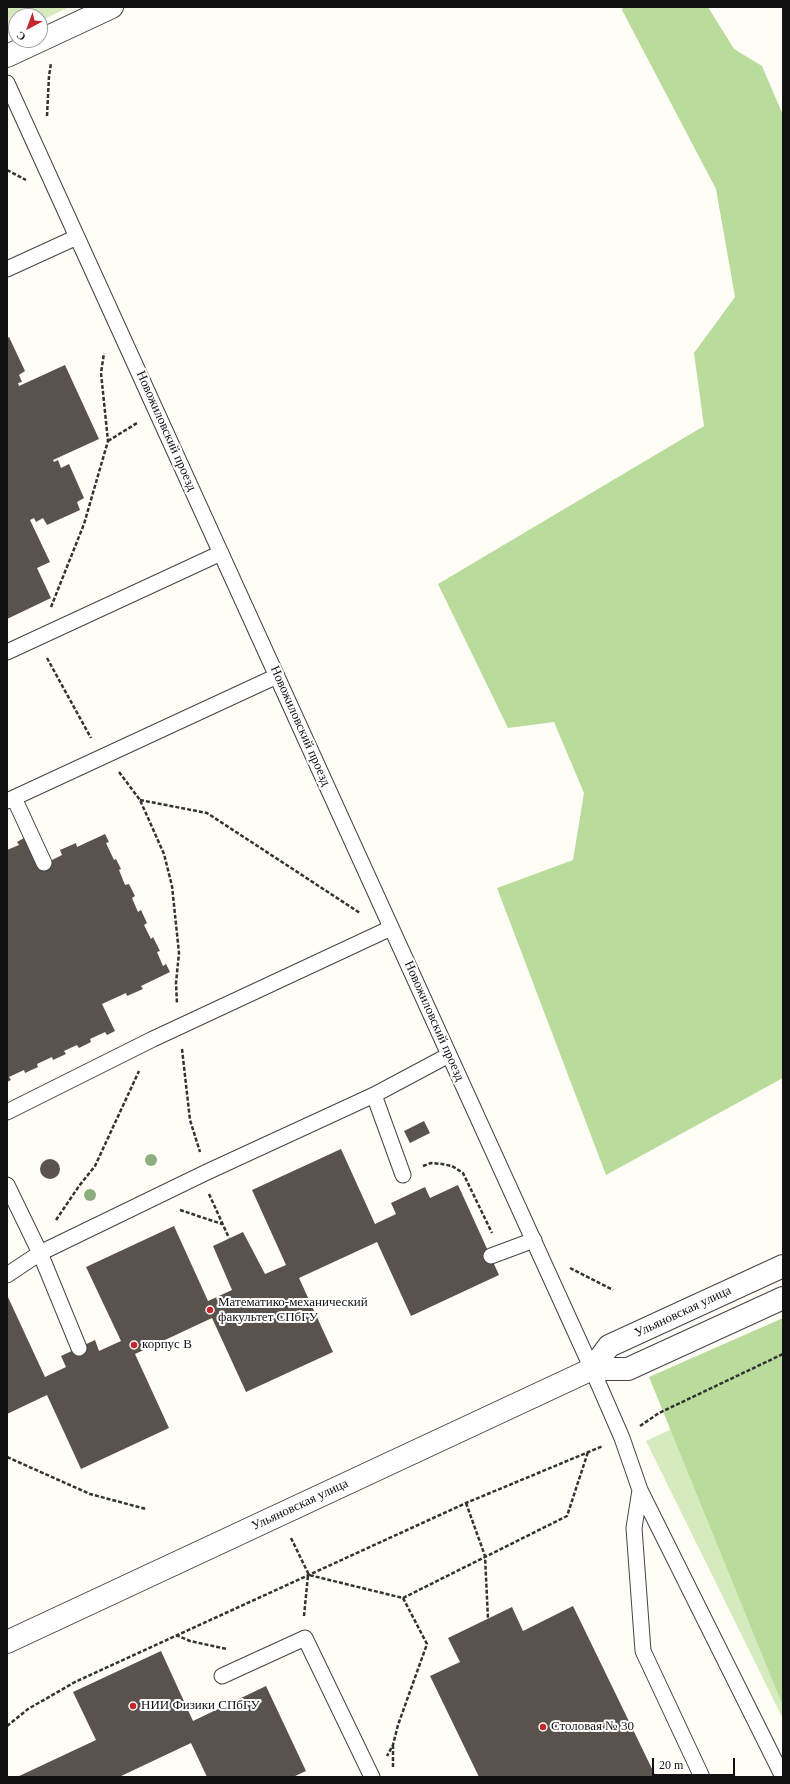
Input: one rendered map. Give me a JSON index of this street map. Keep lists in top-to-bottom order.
{
  "streets": {
    "street": ["Ульяновская улица"],
    "lane": ["Новожиловский проезд"]
  },
  "crossings": [
    ["Новожиловский проезд", "Ульяновская улица"]
  ],
  "places": [
    "Математико-механический факультет СПбГУ",
    "корпус В",
    "НИИ Физики СПбГУ",
    "Столовая № 30"
  ],
  "scale_bar": "20 m",
  "north": "bottom left"
}
